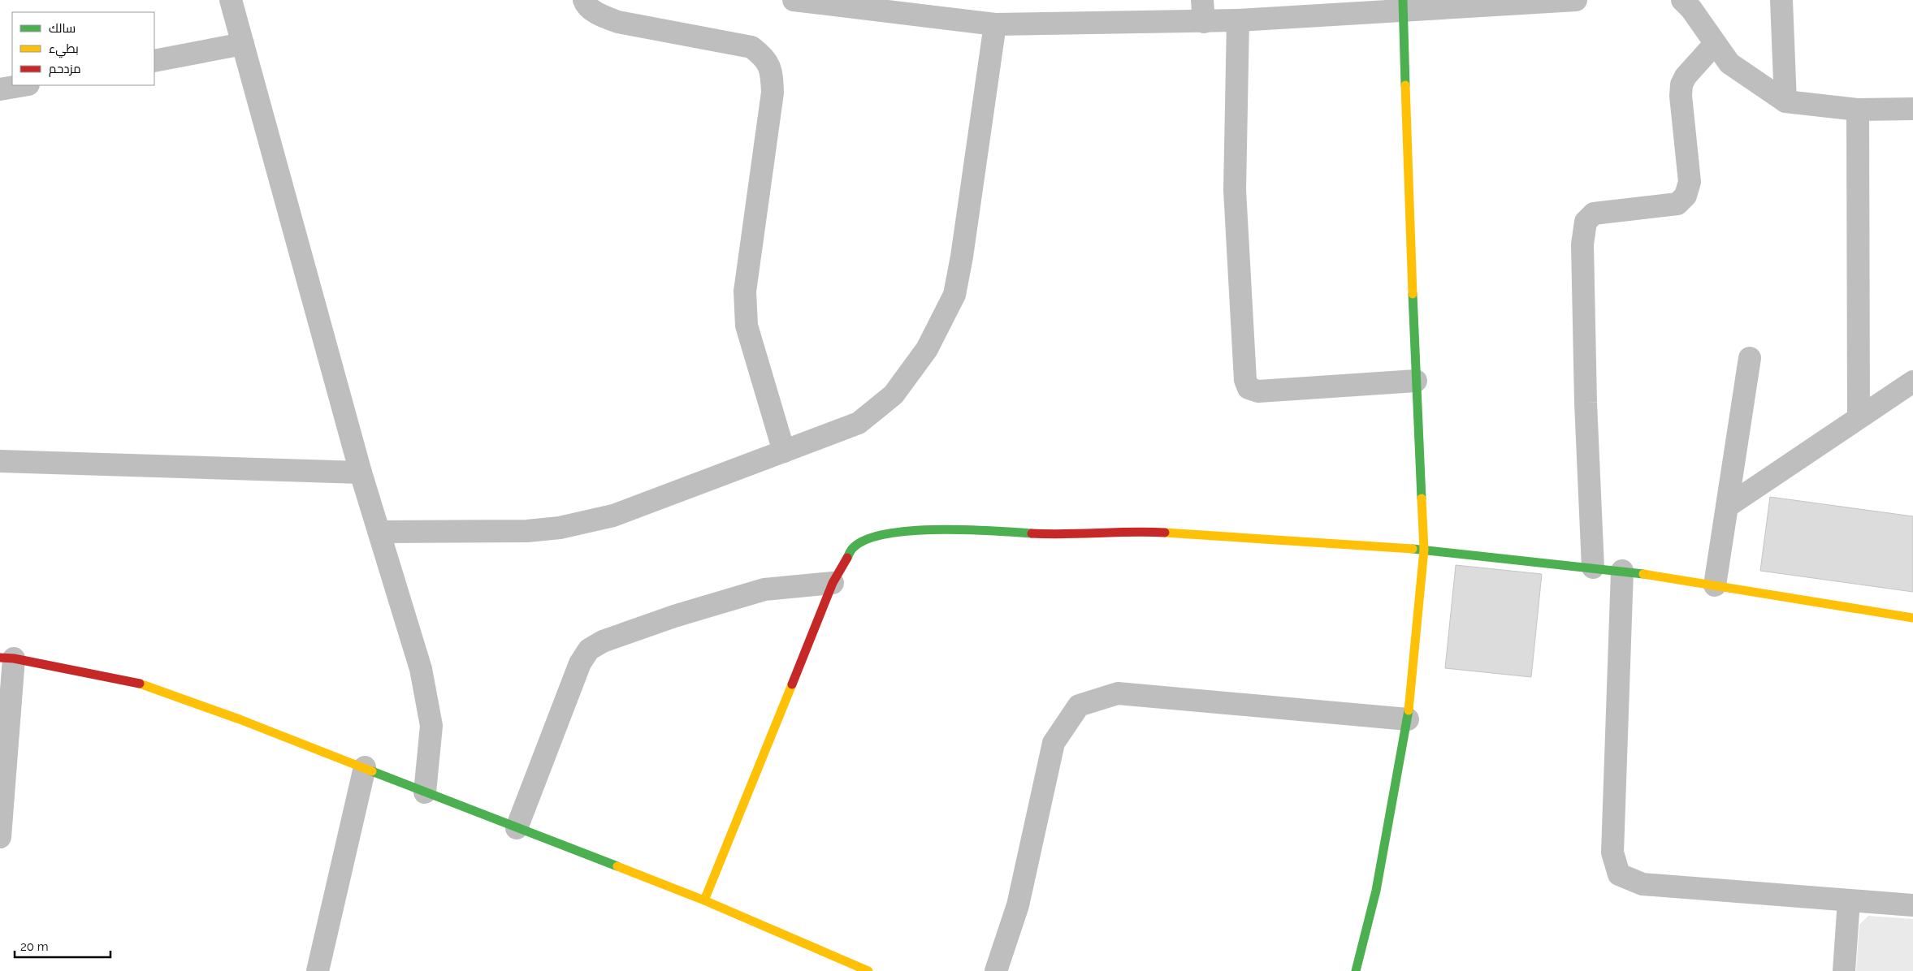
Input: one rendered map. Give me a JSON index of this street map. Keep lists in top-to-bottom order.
{
  "legend": ["سالك", "بطيء", "مزدحم"],
  "scale_bar": "20 m"
}
